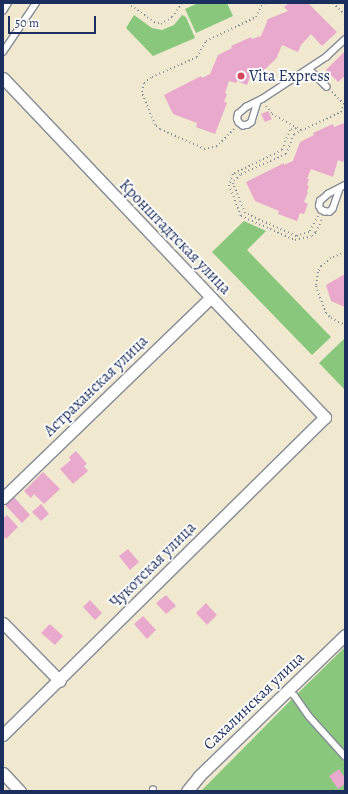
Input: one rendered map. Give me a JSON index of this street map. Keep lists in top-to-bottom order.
{
  "streets": {
    "street": [
      "Кронштадтская улица",
      "Астраханская улица",
      "Чукотская улица",
      "Сахалинская улица"
    ]
  },
  "crossings": [
    ["Кронштадтская улица", "Астраханская улица"],
    ["Кронштадтская улица", "Чукотская улица"]
  ],
  "places": ["Vita Express"],
  "scale_bar": "50 m"
}
